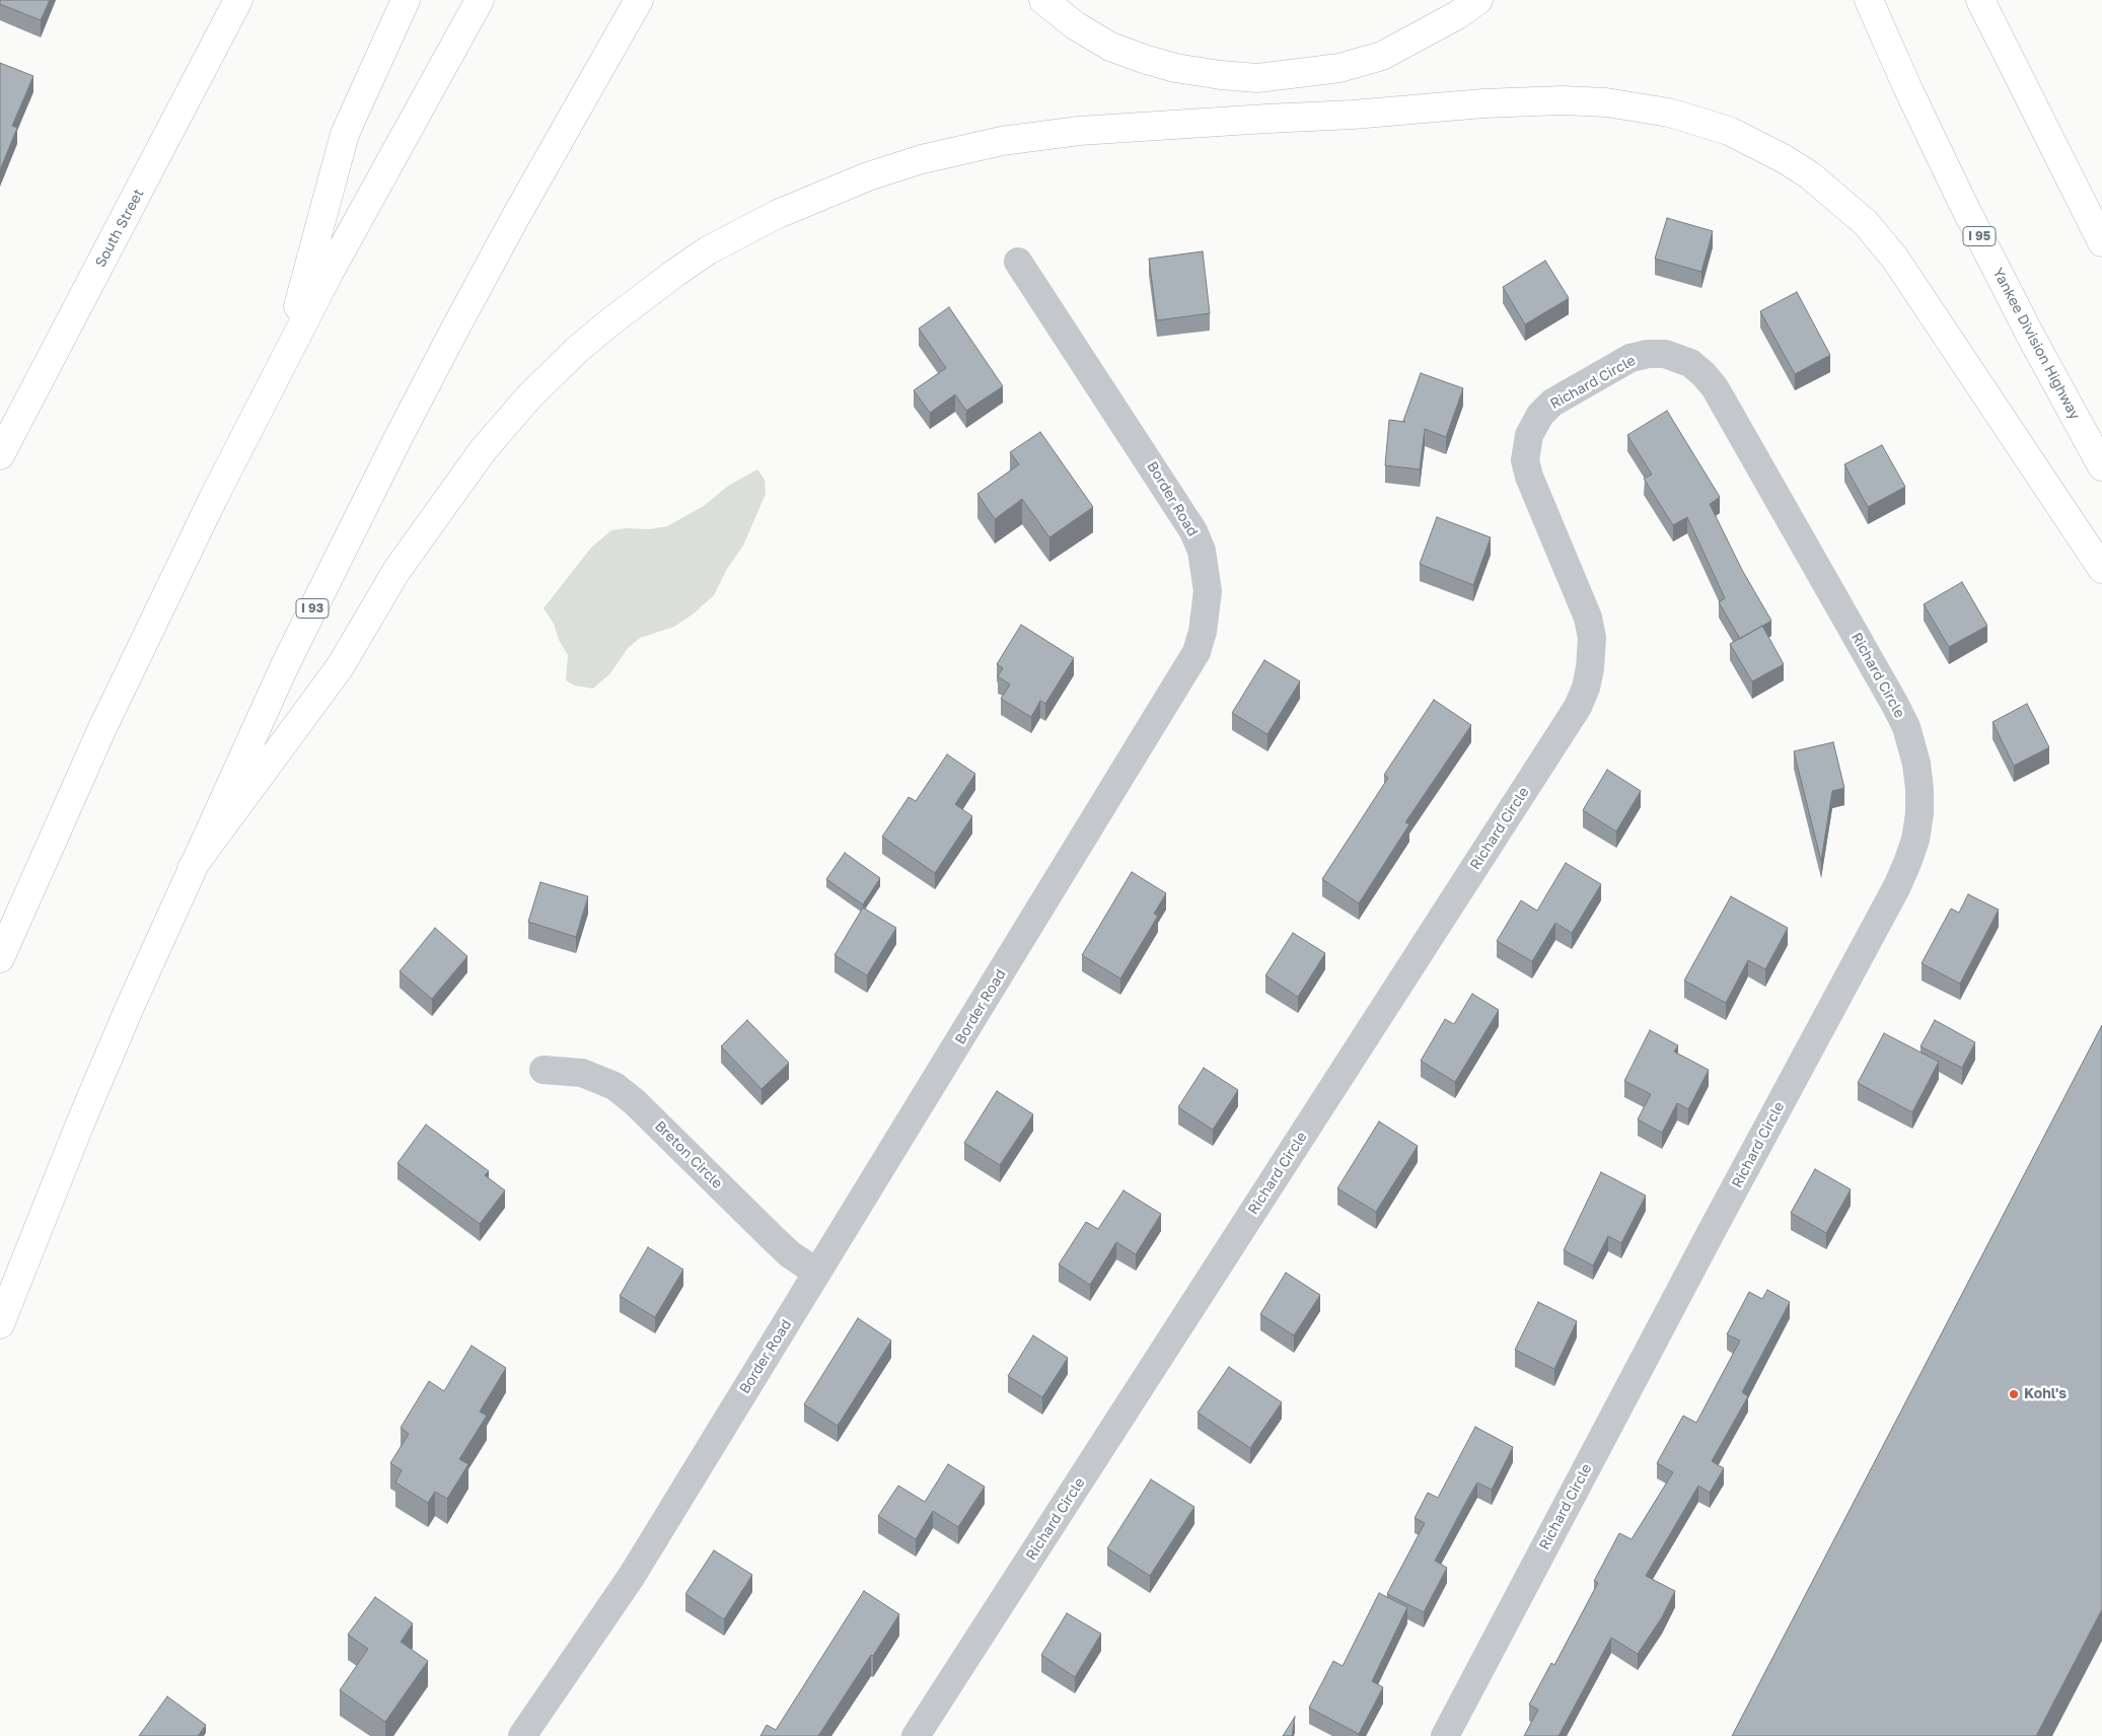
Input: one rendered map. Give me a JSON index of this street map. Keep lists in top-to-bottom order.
{
  "streets": {
    "main road": [
      "South Street",
      "I 95",
      "Yankee Division Highway",
      "I 93"
    ],
    "street": ["Richard Circle", "Border Road", "Breton Circle"]
  },
  "crossings": [
    ["Border Road", "Breton Circle"]
  ],
  "places": ["Kohl's"]
}
